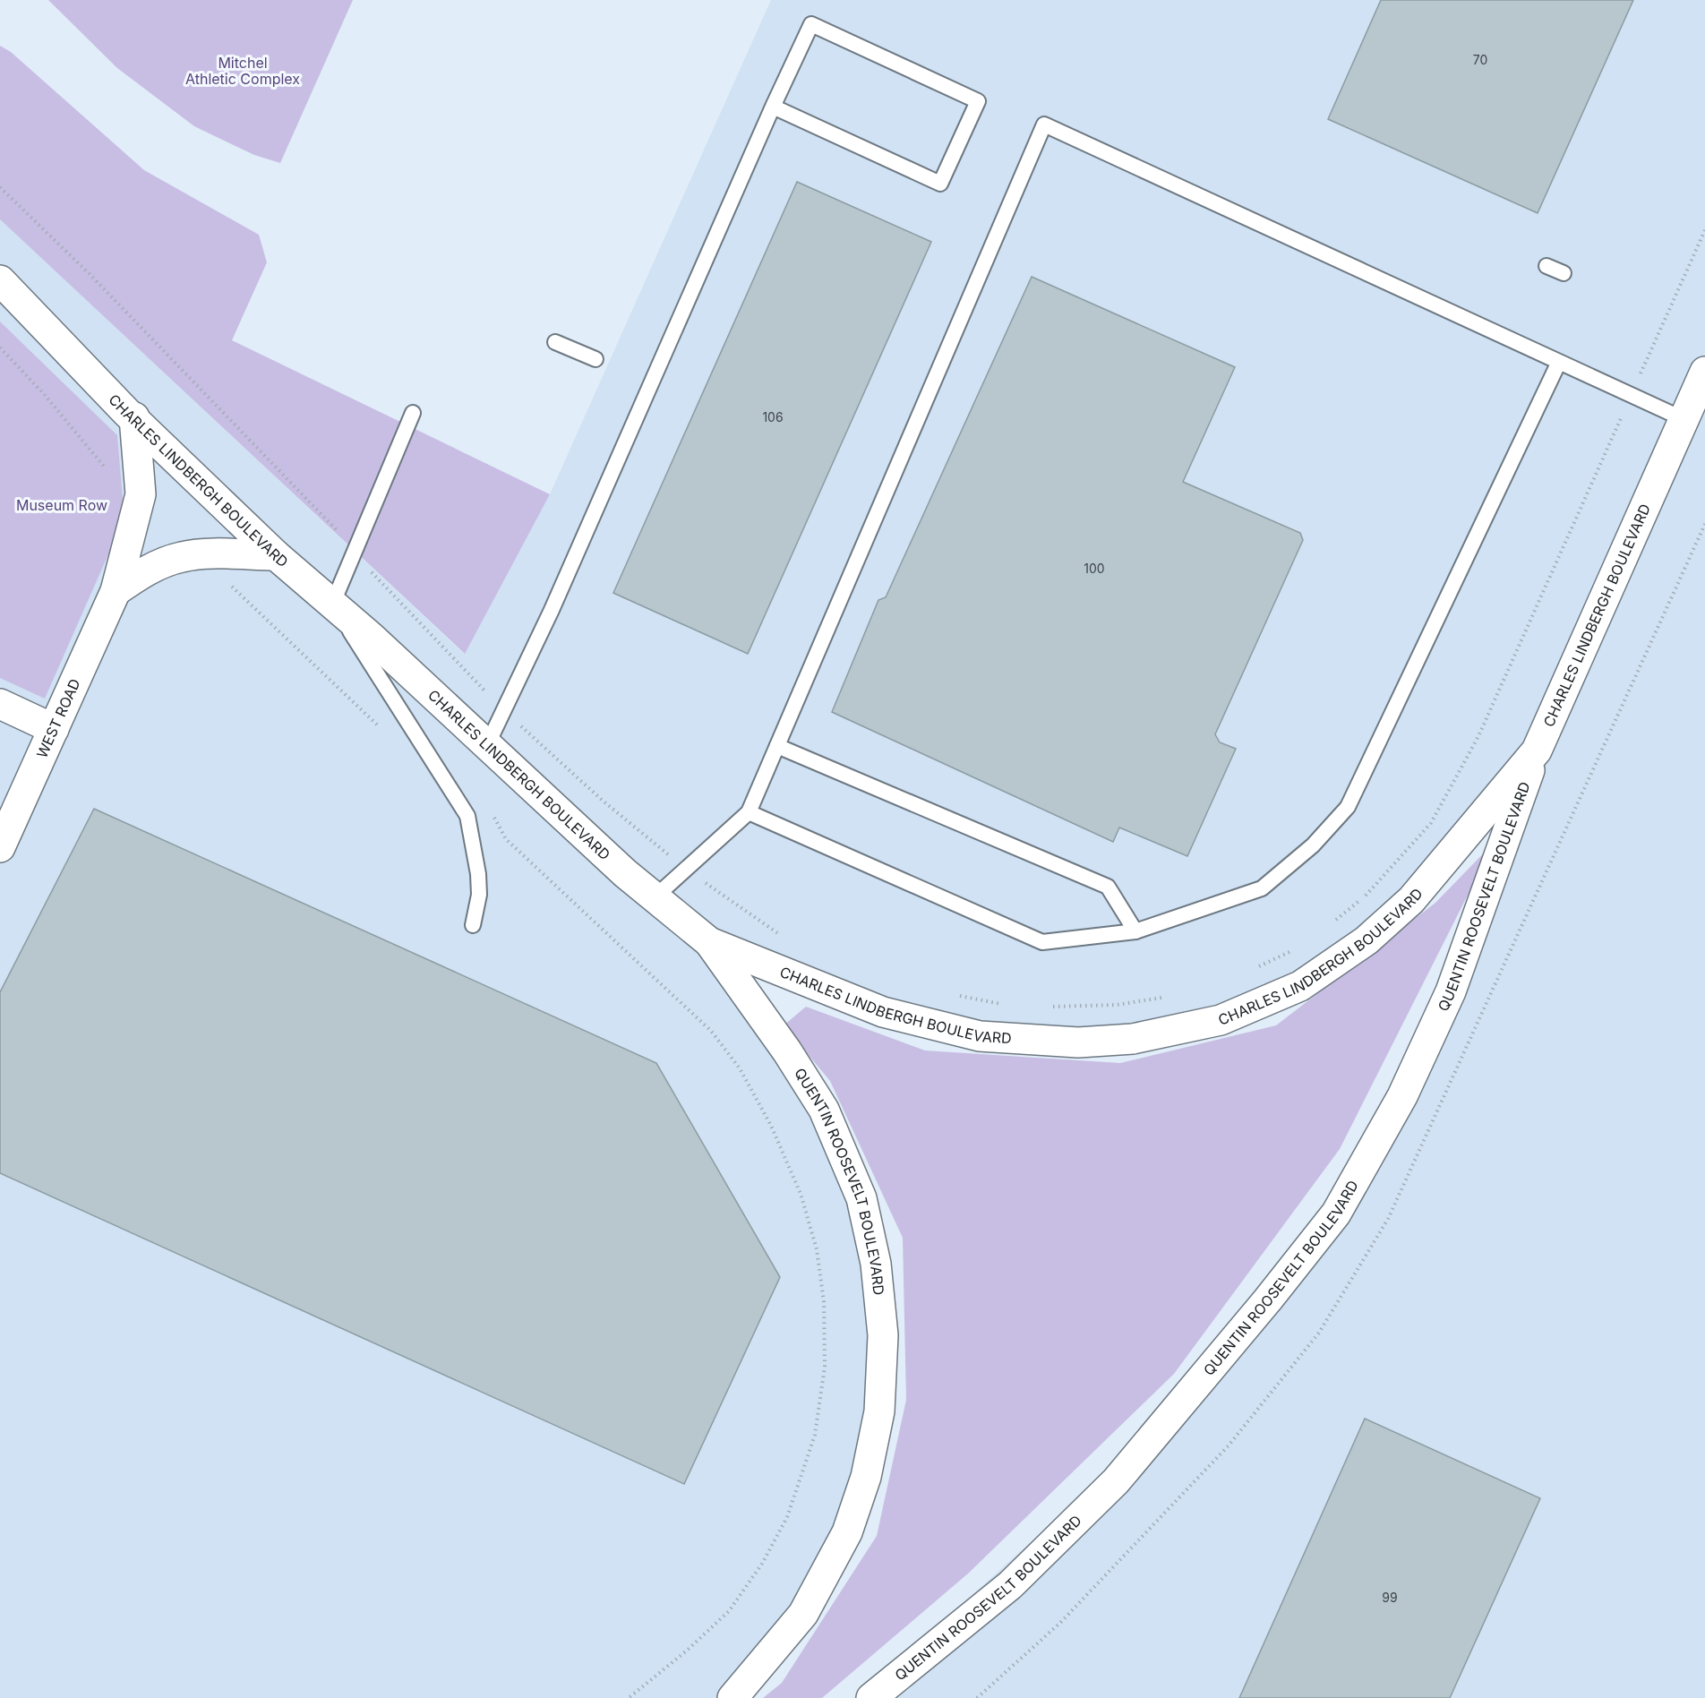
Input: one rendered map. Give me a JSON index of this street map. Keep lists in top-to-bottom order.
{
  "streets": {
    "street": ["CHARLES LINDBERGH BOULEVARD", "WEST ROAD", "QUENTIN ROOSEVELT BOULEVARD"]
  },
  "crossings": [
    ["CHARLES LINDBERGH BOULEVARD", "WEST ROAD"],
    ["CHARLES LINDBERGH BOULEVARD", "QUENTIN ROOSEVELT BOULEVARD"]
  ],
  "parks": ["Mitchel Athletic Complex", "Museum Row"],
  "house_numbers": [
    "70",
    "106",
    "100",
    "99"
  ]
}
